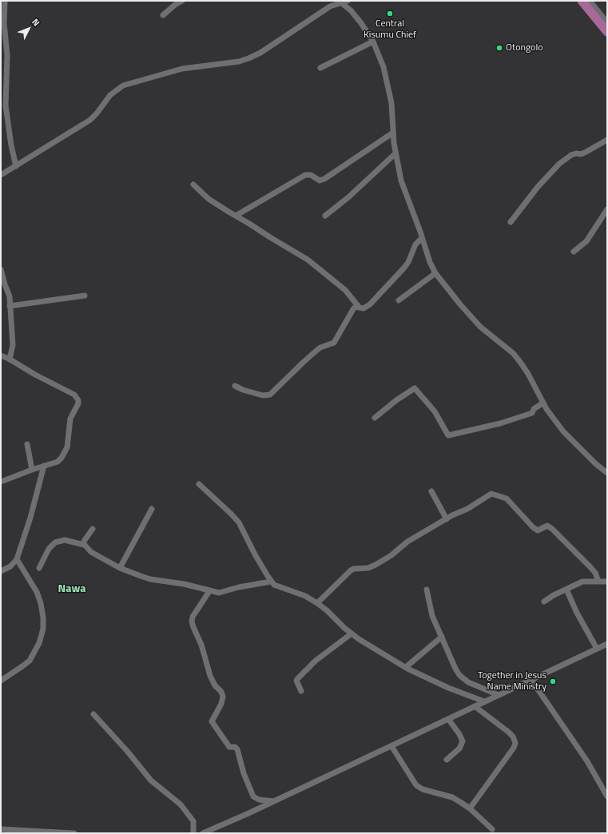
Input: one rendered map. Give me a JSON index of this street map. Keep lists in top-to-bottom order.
{
  "districts": ["Nawa"],
  "places": ["Central Kisumu Chief", "Otongolo", "Together in Jesus Name Ministry"],
  "north": "top right"
}
